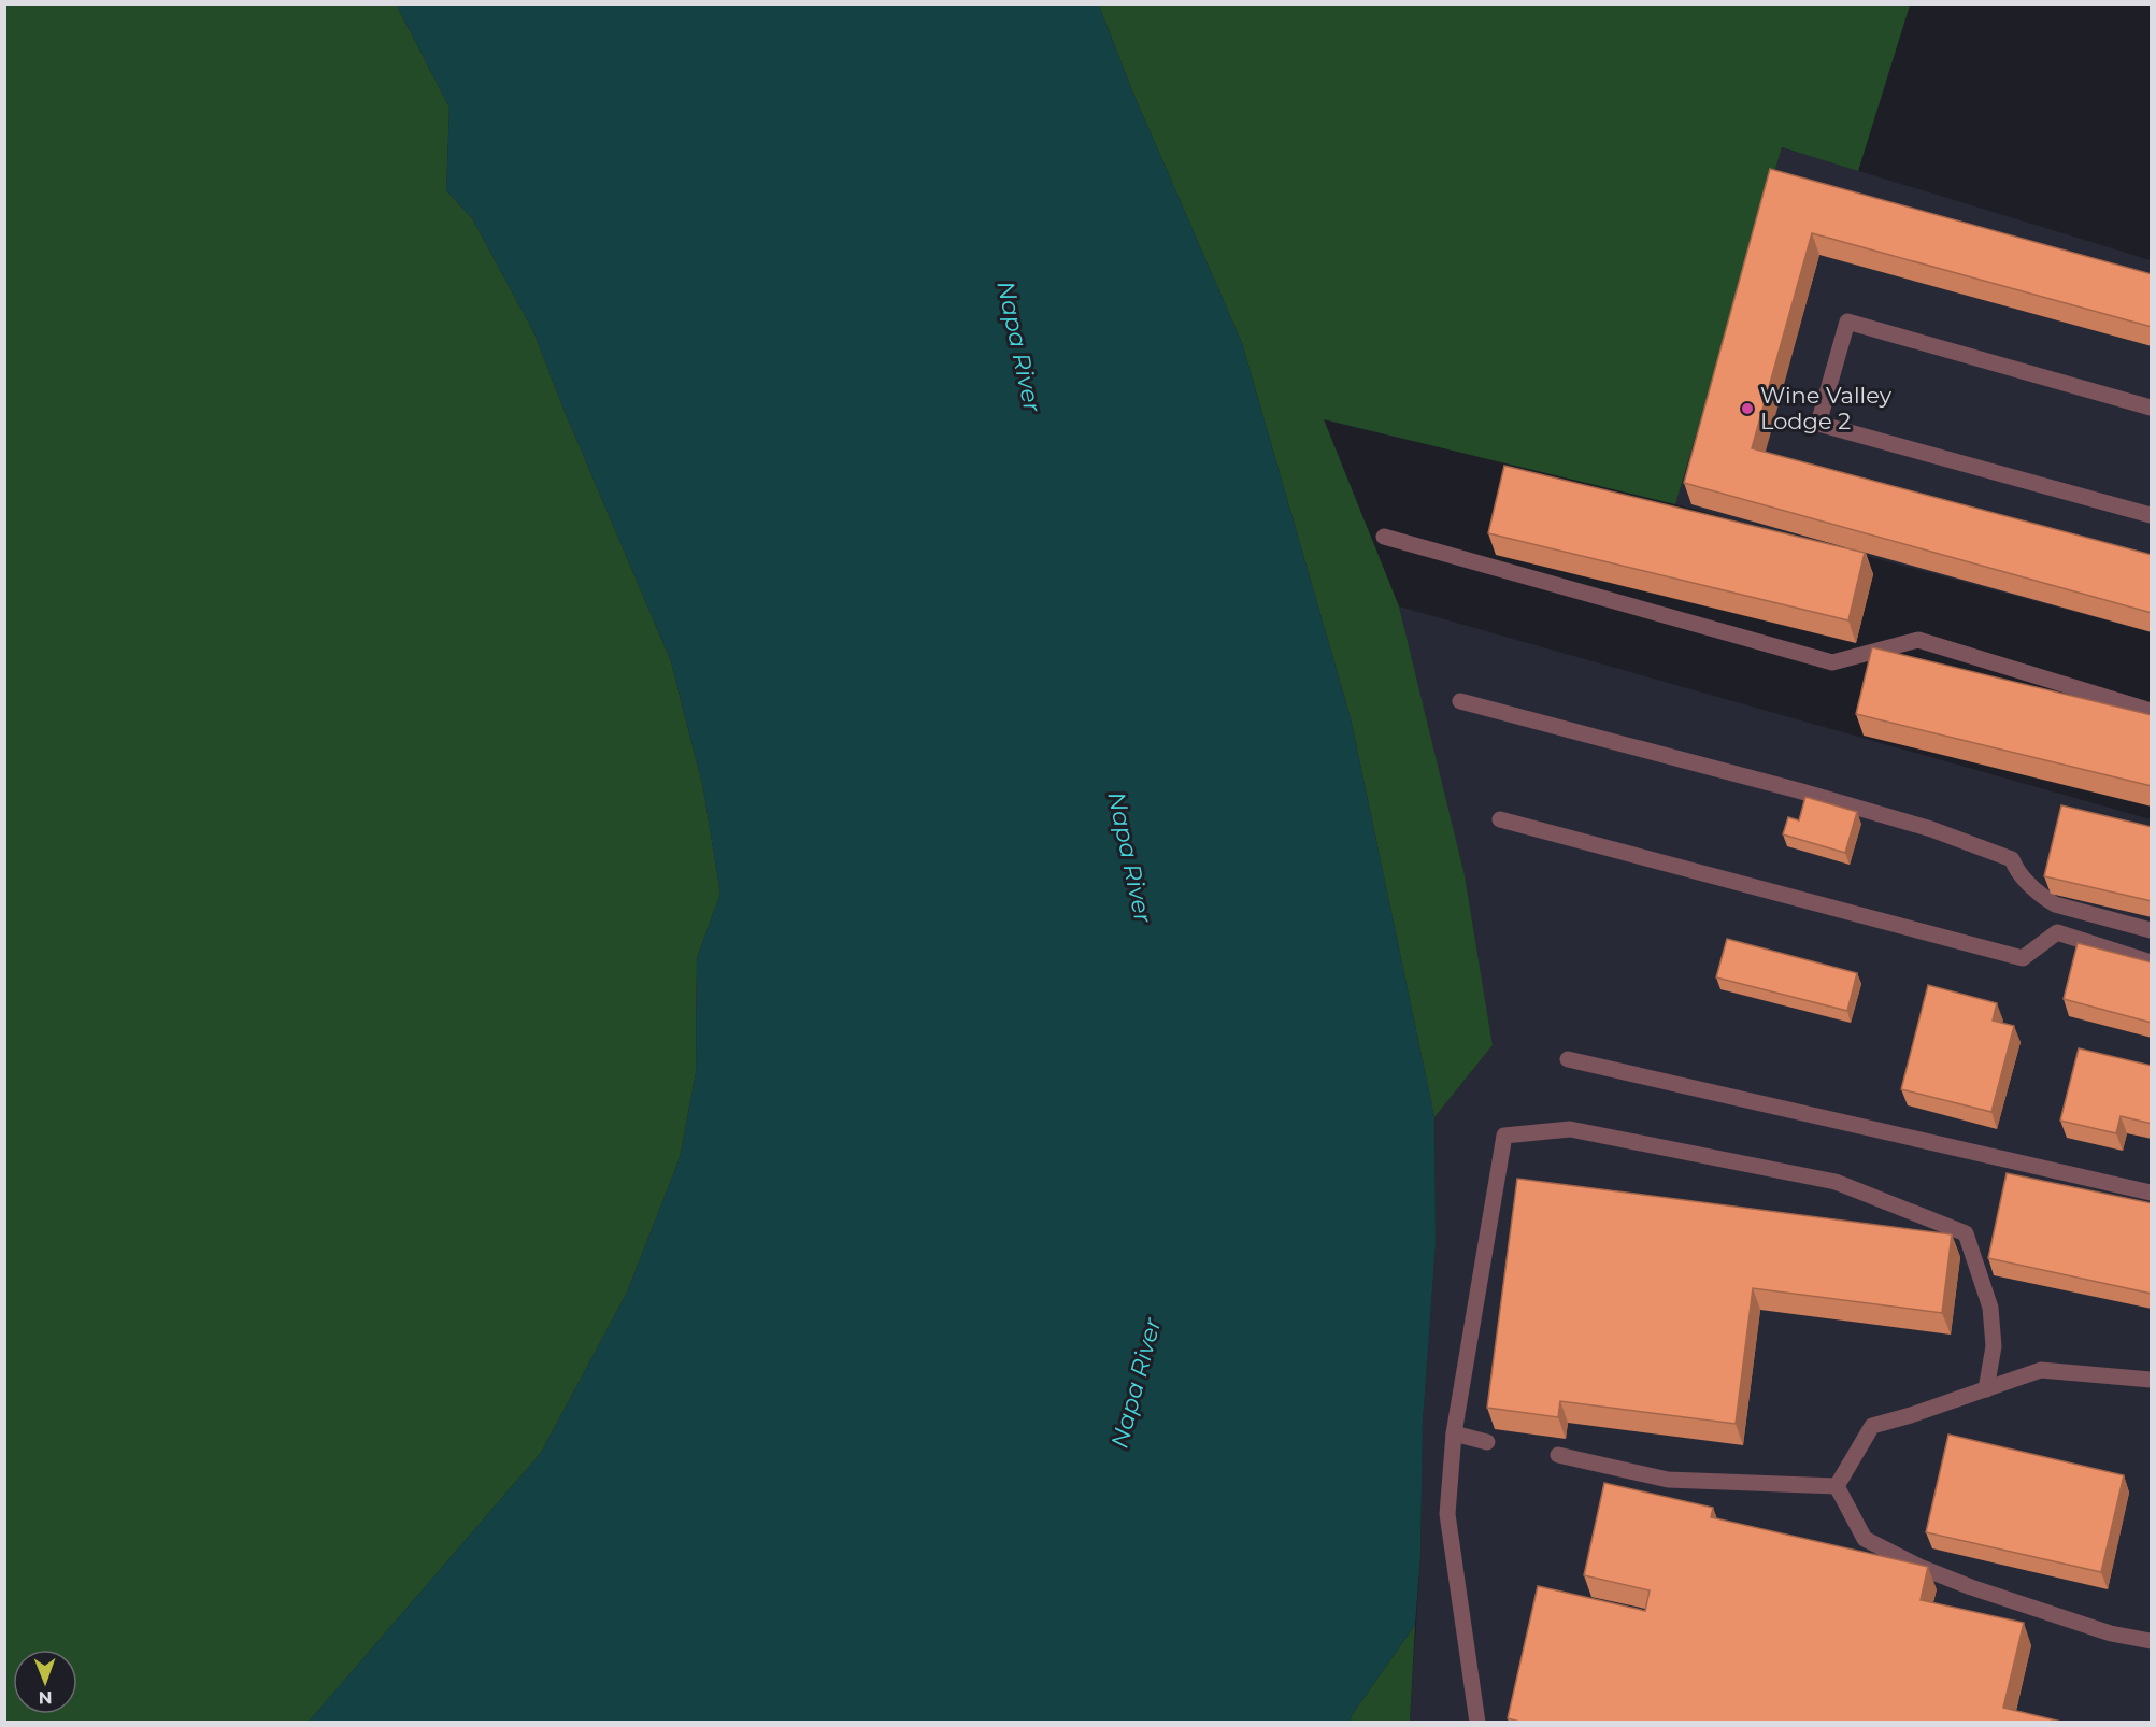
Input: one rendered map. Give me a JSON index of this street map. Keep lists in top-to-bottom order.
{
  "water": ["Napa River"],
  "places": ["Wine Valley Lodge 2"],
  "north": "bottom"
}
